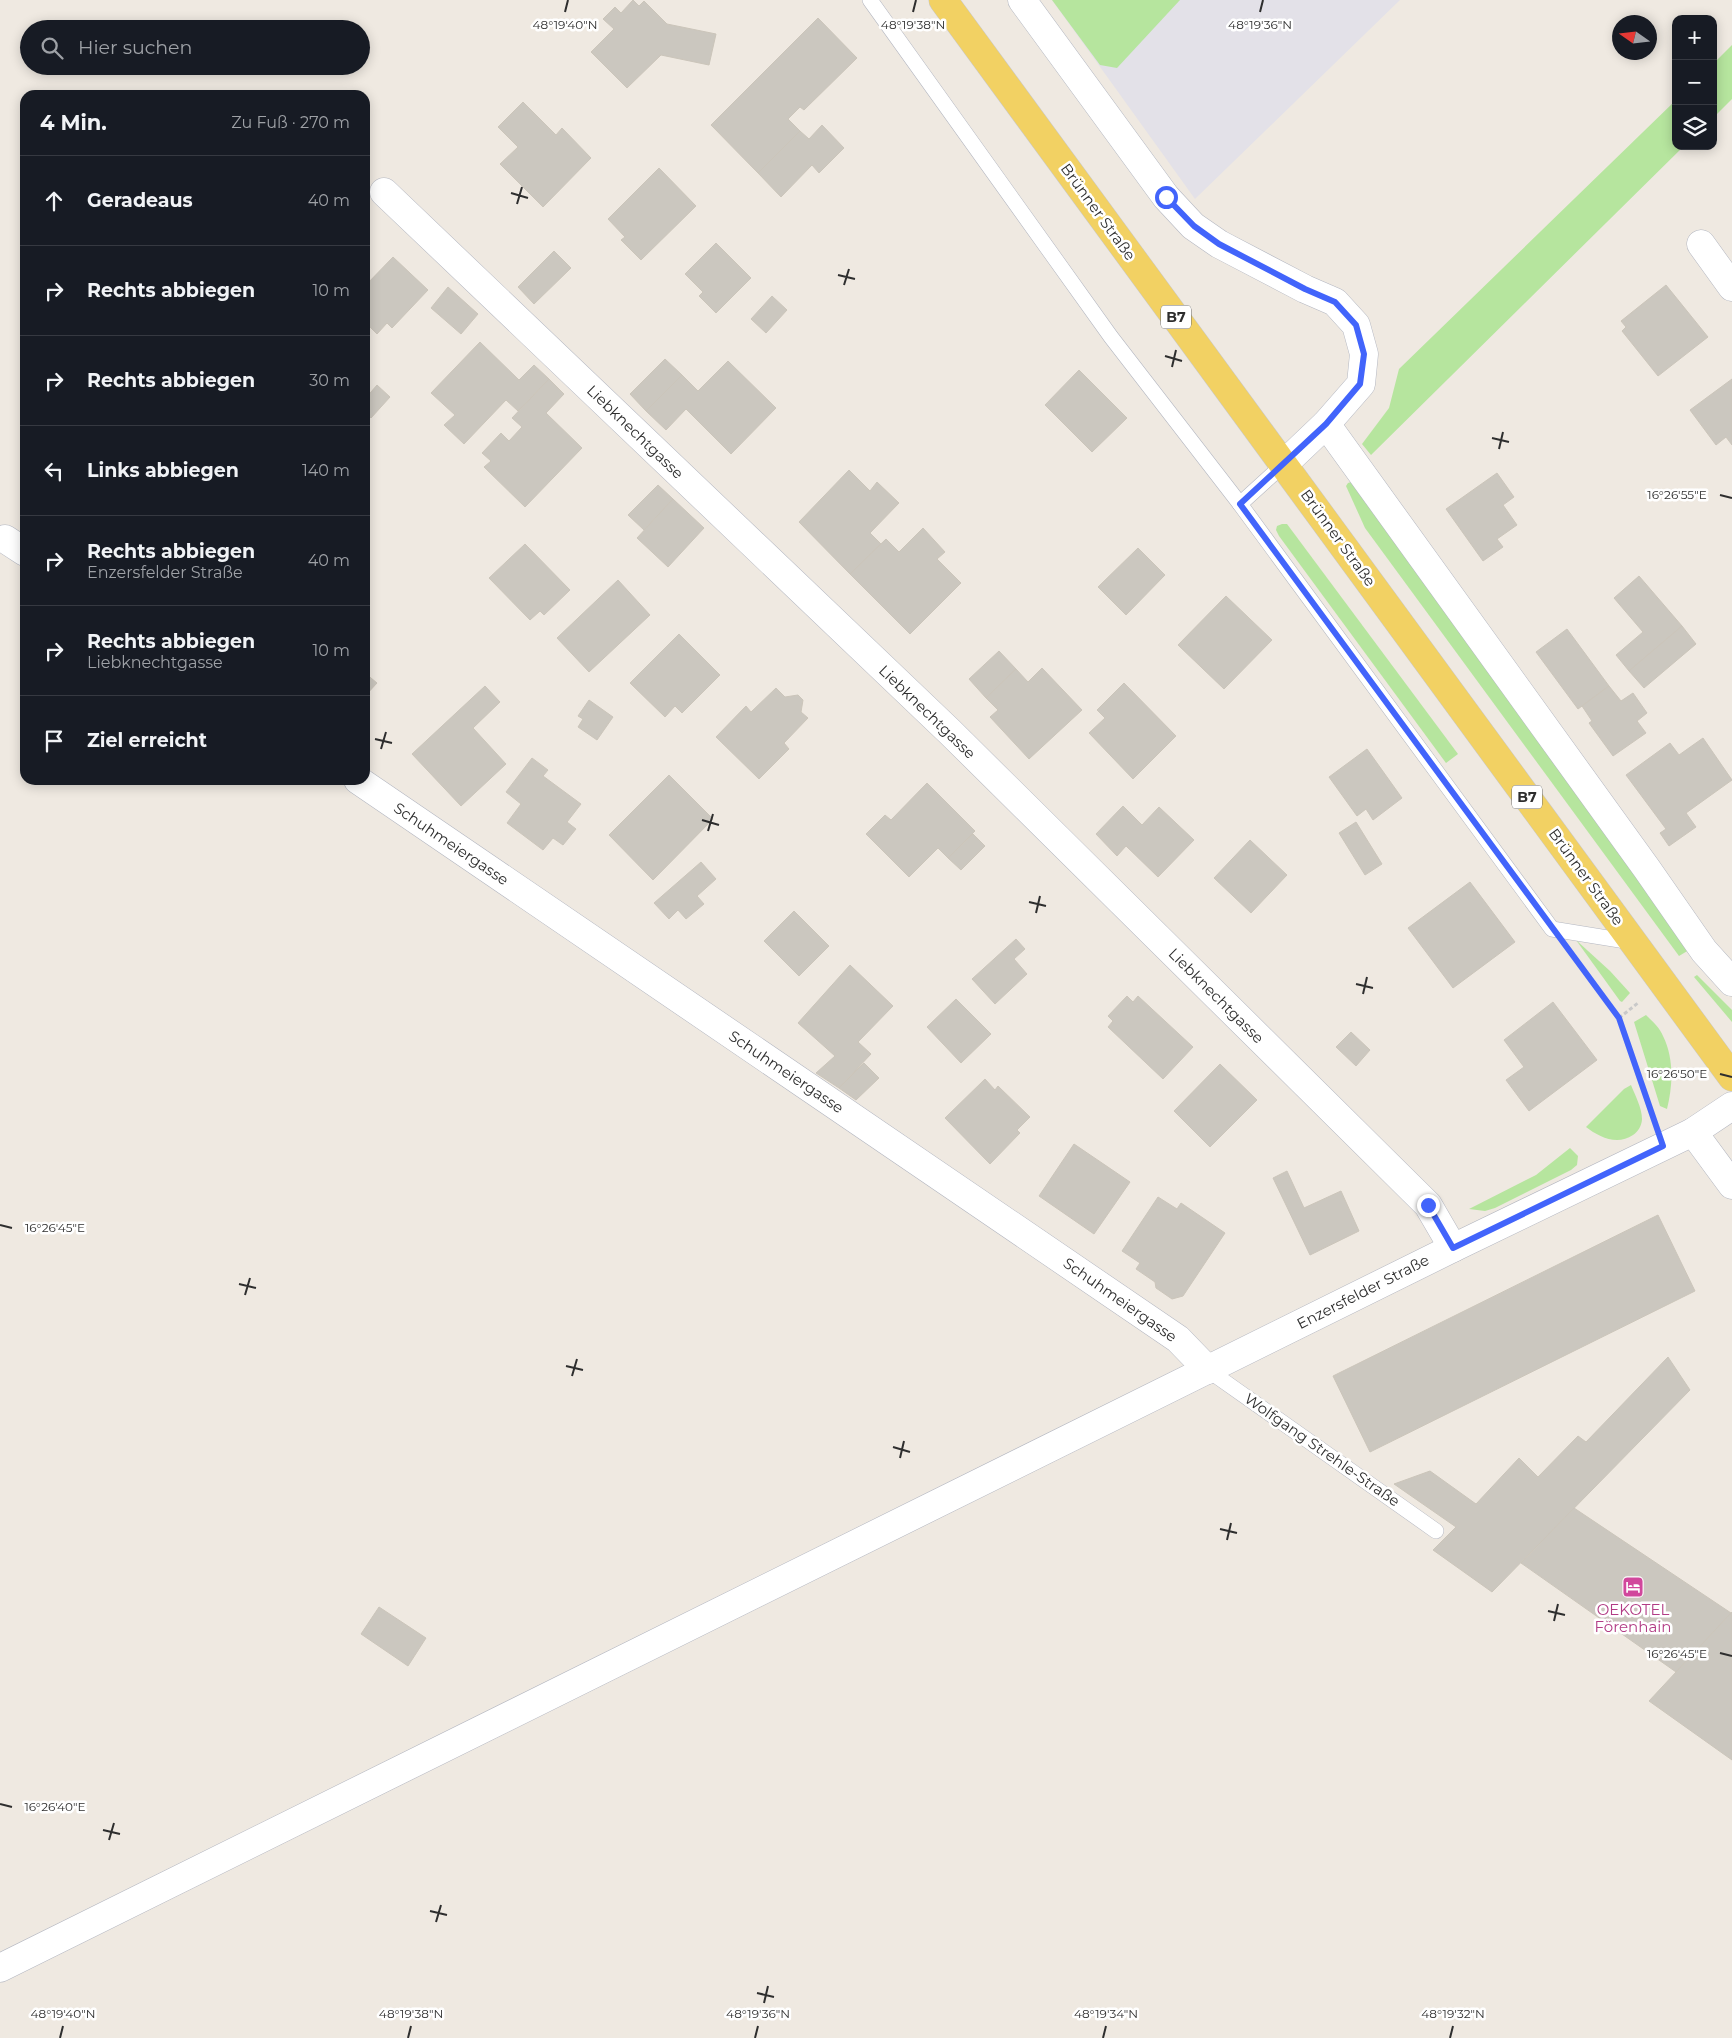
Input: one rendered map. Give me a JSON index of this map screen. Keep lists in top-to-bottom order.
{
  "streets": {
    "main road": ["Brünner Straße", "B7"],
    "street": ["Liebknechtgasse", "Schuhmeiergasse", "Enzersfelder Straße"],
    "lane": ["Wolfgang Strehle-Straße"]
  },
  "crossings": [
    ["Liebknechtgasse", "Enzersfelder Straße"],
    ["Schuhmeiergasse", "Enzersfelder Straße"],
    ["Schuhmeiergasse", "Wolfgang Strehle-Straße"],
    ["Enzersfelder Straße", "Wolfgang Strehle-Straße"]
  ],
  "places": {
    "hotel": ["OEKOTEL Förenhain"]
  },
  "north": "left",
  "page": {
    "map_buttons": ["+", "−"],
    "search": "Hier suchen",
    "heading": ["4 Min.", "Zu Fuß · 270 m"],
    "list": [
      ["Geradeaus", "40 m"],
      ["Rechts abbiegen", "10 m"],
      ["Rechts abbiegen", "30 m"],
      ["Links abbiegen", "140 m"],
      ["Rechts abbiegen", "Enzersfelder Straße", "40 m"],
      ["Rechts abbiegen", "Liebknechtgasse", "10 m"],
      "Ziel erreicht"
    ]
  },
  "coordinates": [
    "48°19'40\"N",
    "48°19'38\"N",
    "48°19'36\"N",
    "16°26'55\"E",
    "16°26'50\"E",
    "16°26'45\"E",
    "16°26'40\"E",
    "48°19'34\"N",
    "48°19'32\"N"
  ]
}
